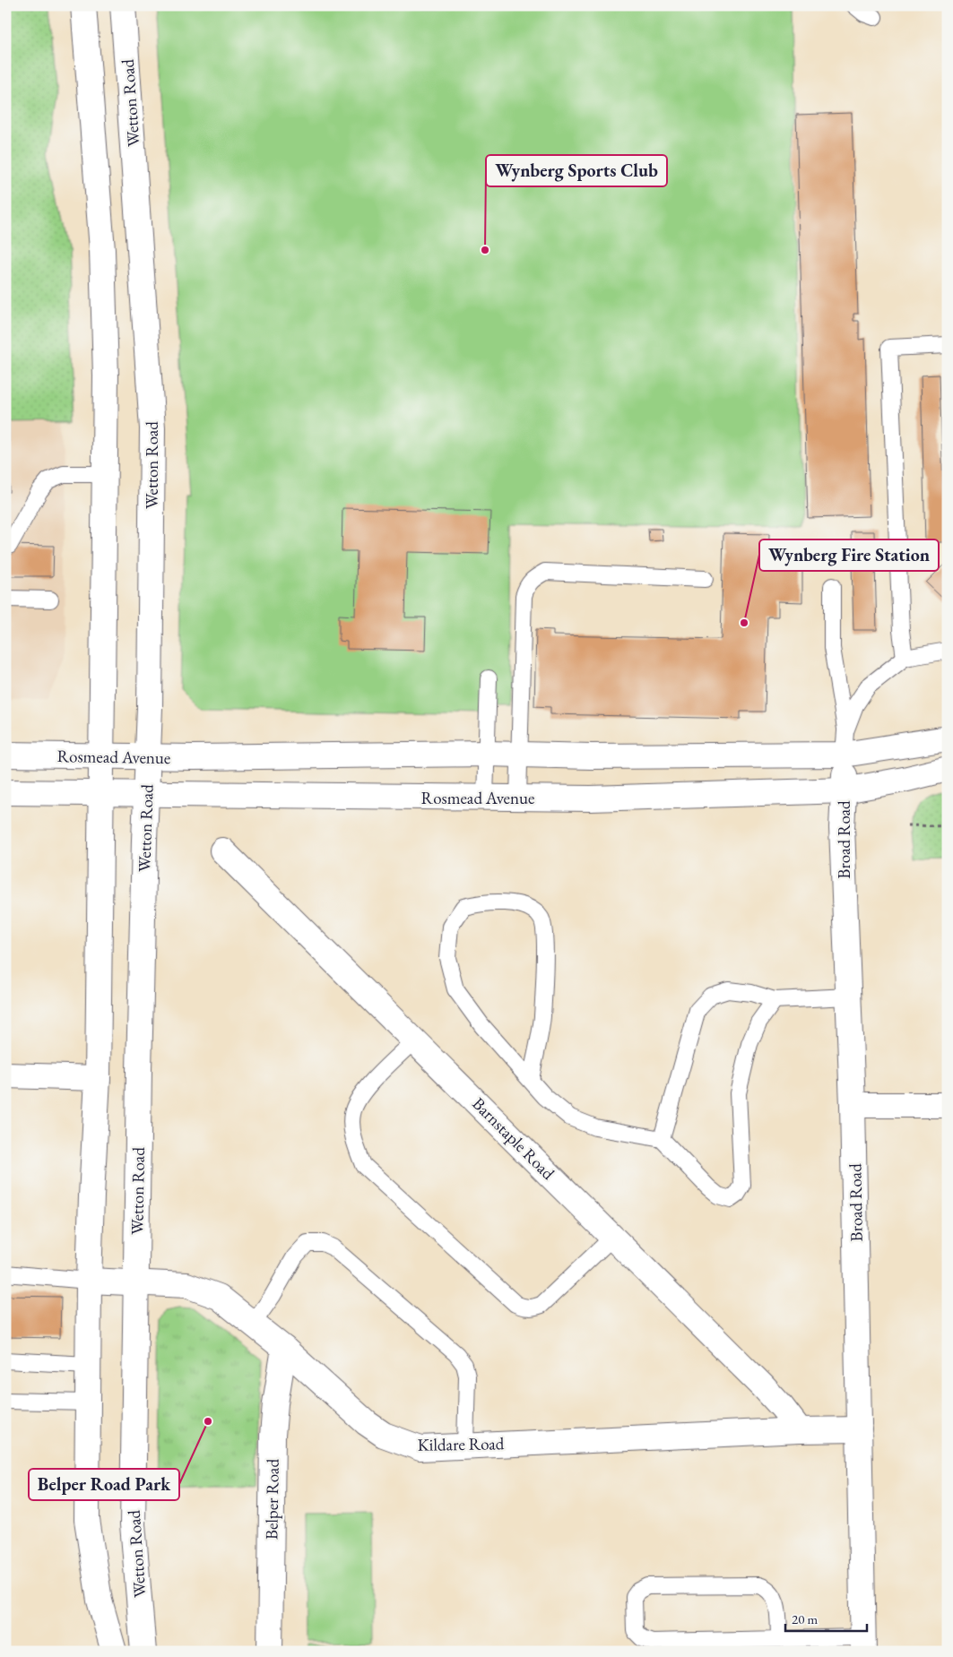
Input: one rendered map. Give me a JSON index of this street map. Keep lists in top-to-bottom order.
{
  "streets": {
    "main road": [
      "Wetton Road",
      "Rosmead Avenue",
      "Broad Road",
      "Barnstaple Road",
      "Kildare Road",
      "Belper Road"
    ]
  },
  "crossings": [
    ["Wetton Road", "Rosmead Avenue"],
    ["Wetton Road", "Kildare Road"],
    ["Rosmead Avenue", "Broad Road"],
    ["Broad Road", "Kildare Road"],
    ["Barnstaple Road", "Kildare Road"],
    ["Kildare Road", "Belper Road"]
  ],
  "places": ["Wynberg Sports Club", "Wynberg Fire Station", "Belper Road Park"],
  "scale_bar": "20 m"
}
